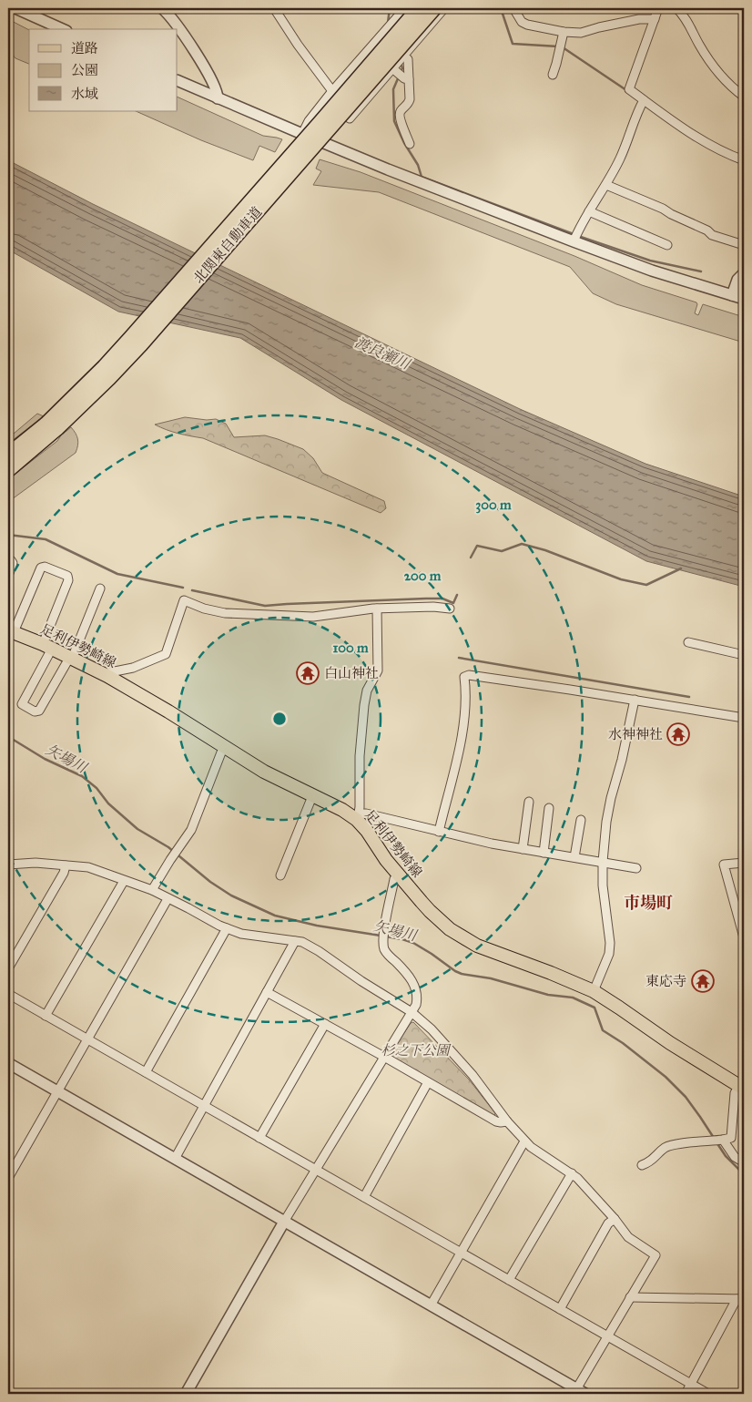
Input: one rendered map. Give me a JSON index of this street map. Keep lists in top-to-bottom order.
{
  "streets": {
    "highway": ["北関東自動車道"],
    "main road": ["足利伊勢崎線"]
  },
  "districts": ["市場町"],
  "water": ["渡良瀬川", "矢場川"],
  "parks": ["杉之下公園"],
  "places": {
    "temple": ["白山神社", "水神神社", "東応寺"]
  },
  "legend": ["道路", "公園", "水域"],
  "rings": ["300 m", "200 m", "100 m"]
}
